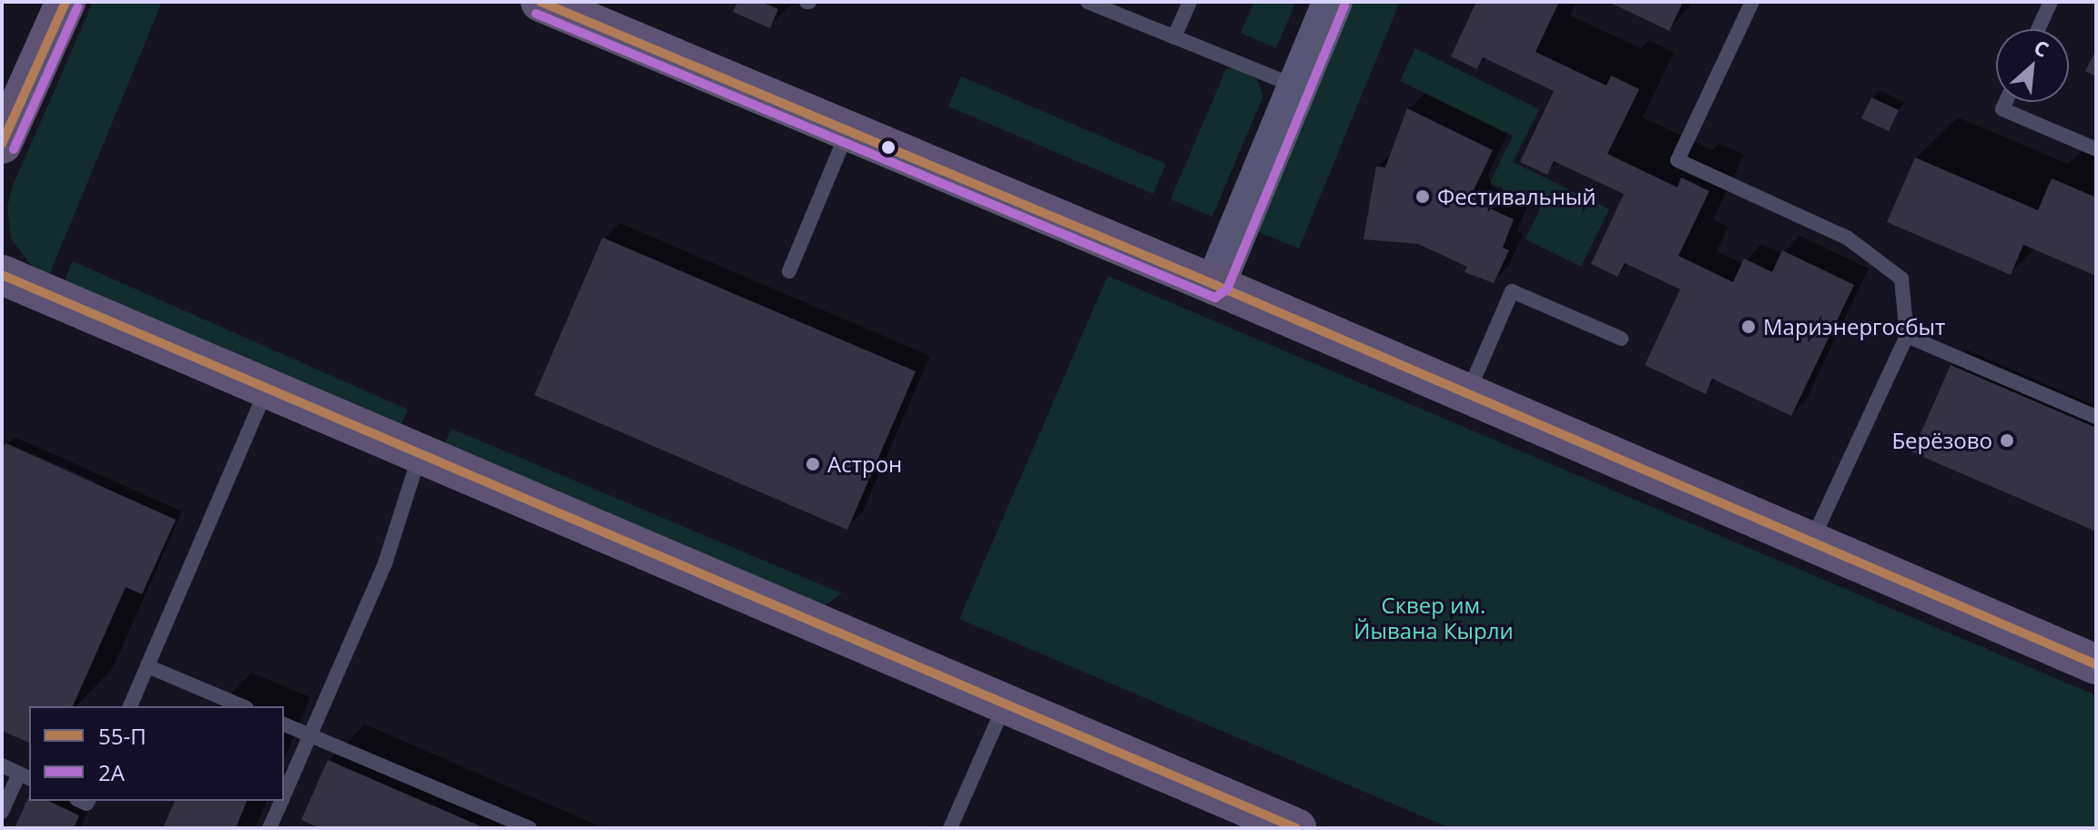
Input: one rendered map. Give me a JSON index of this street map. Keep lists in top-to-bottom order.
{
  "parks": ["Сквер им. Йывана Кырли"],
  "places": [
    "Фестивальный",
    "Мариэнергосбыт",
    "Берёзово",
    "Астрон"
  ],
  "lines": ["transit line 55-П", "transit line 2А"],
  "legend": ["55-П", "2А"],
  "north": "top right"
}
